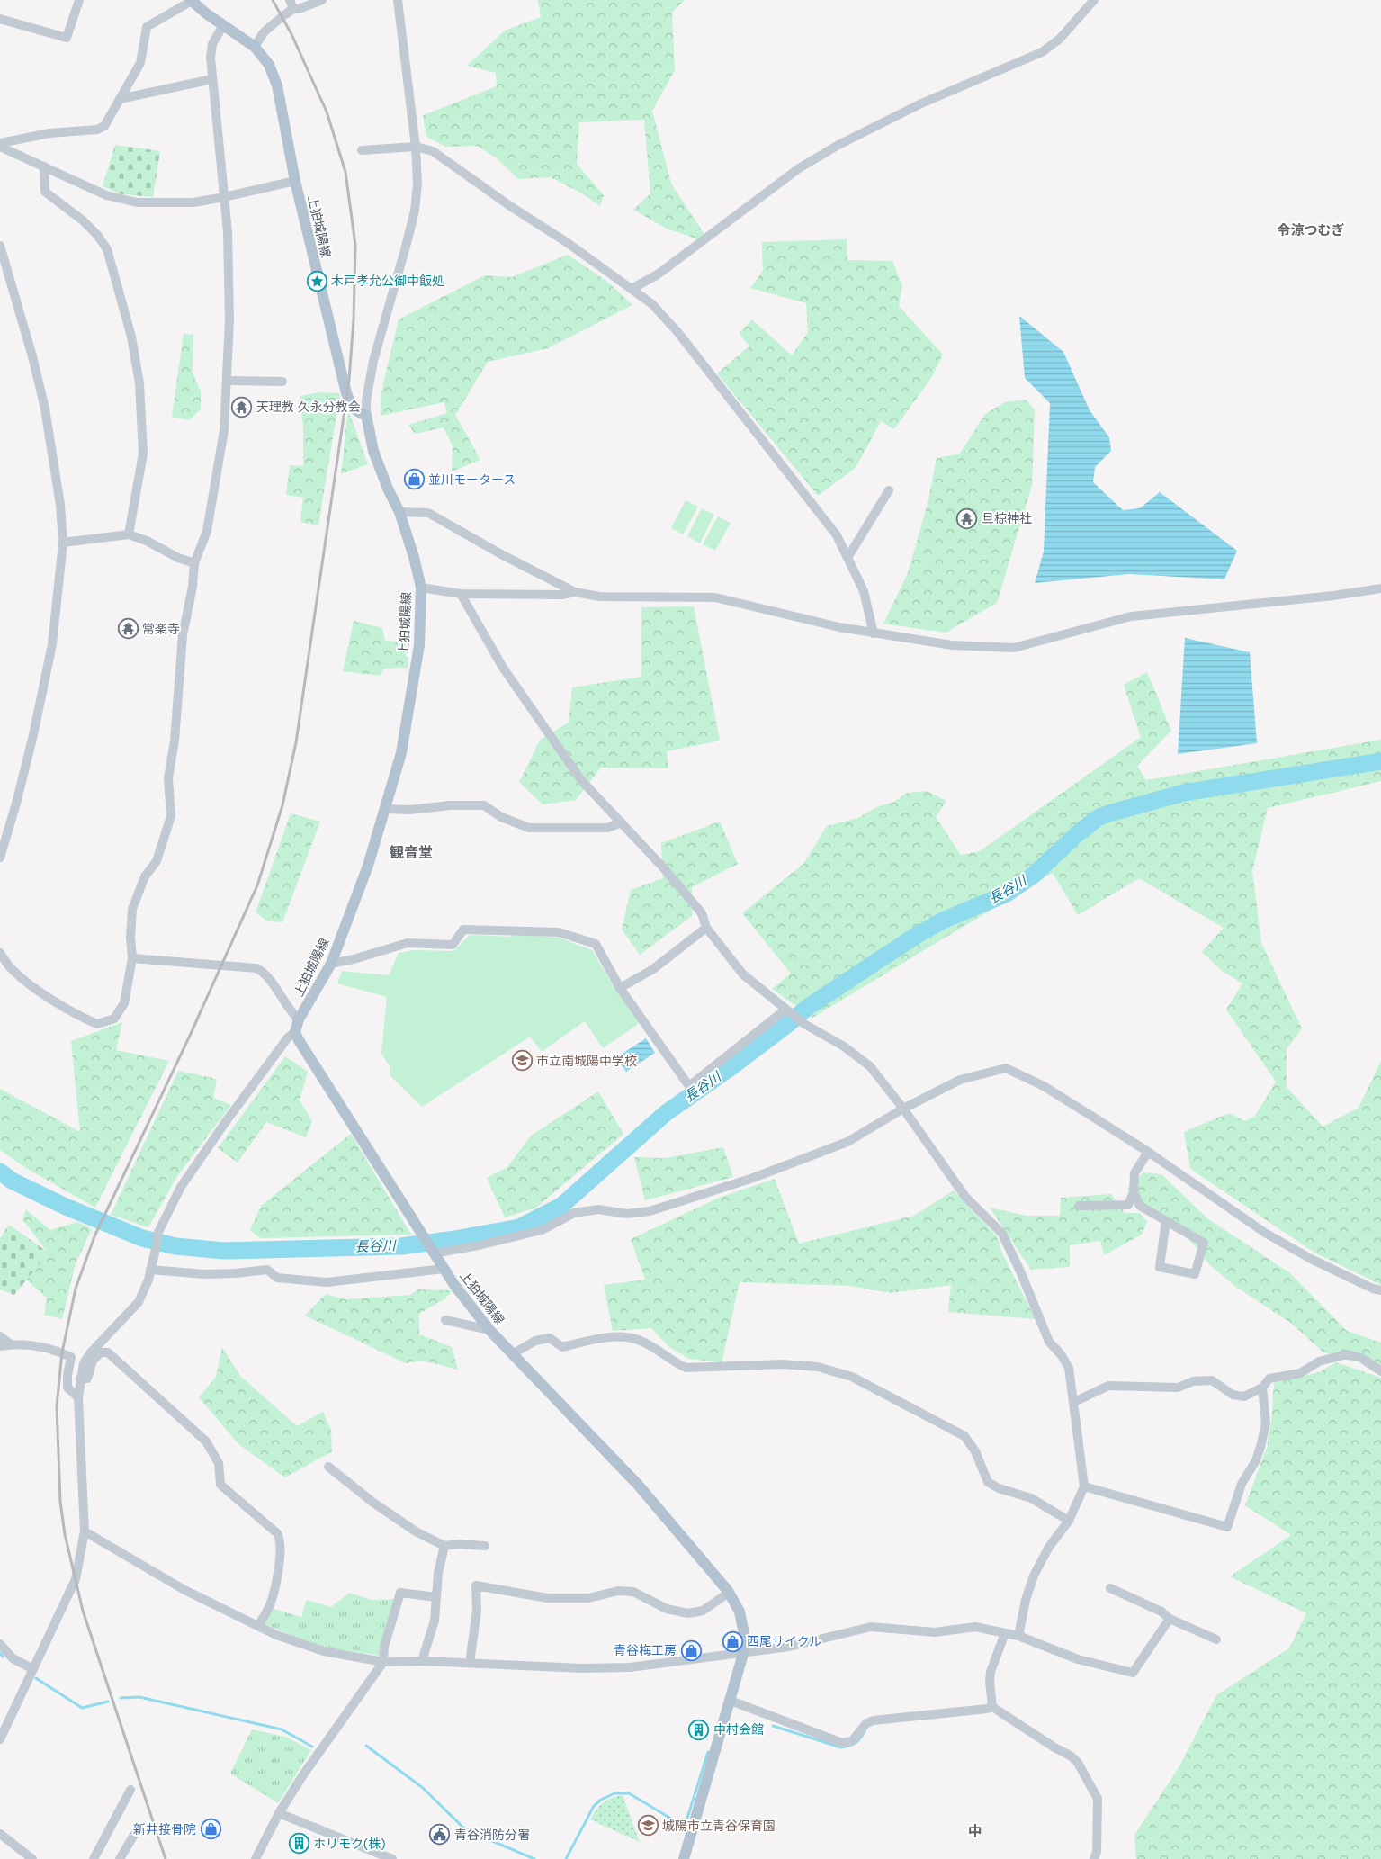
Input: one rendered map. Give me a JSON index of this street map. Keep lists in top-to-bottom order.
{
  "streets": {
    "main road": ["上狛城陽線"]
  },
  "districts": ["令涼つむぎ", "観音堂", "中"],
  "water": ["長谷川"],
  "places": {
    "place": ["木戸孝允公御中飯処"],
    "temple": ["天理教 久永分教会", "旦椋神社", "常楽寺"],
    "shop": [
      "並川モータース",
      "西尾サイクル",
      "青谷梅工房",
      "新井接骨院"
    ],
    "school or university": ["市立南城陽中学校", "城陽市立青谷保育園"],
    "building": ["中村会館", "ホリモク(株)"],
    "public building": ["青谷消防分署"]
  }
}
